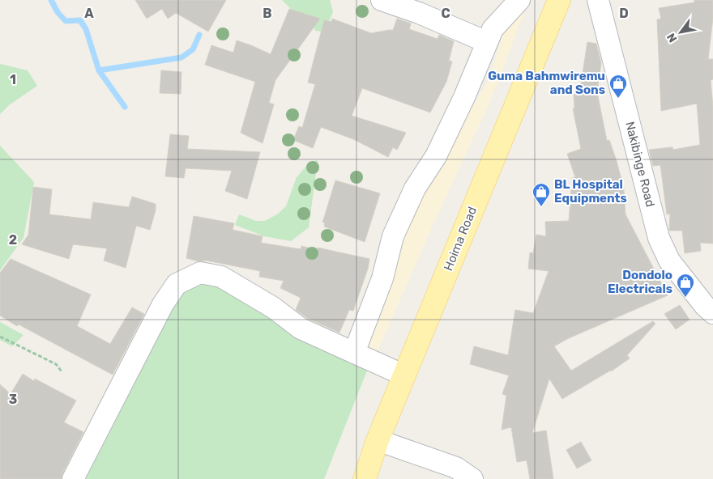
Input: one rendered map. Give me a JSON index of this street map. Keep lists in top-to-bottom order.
{
  "streets": {
    "main road": ["Hoima Road"],
    "street": ["Nakibinge Road"]
  },
  "places": {
    "shop": ["Guma Bahmwiremu and Sons", "BL Hospital Equipments", "Dondolo Electricals"]
  },
  "north": "bottom left",
  "grid": {
    "columns": [
      "A",
      "B",
      "C",
      "D"
    ],
    "rows": ["1", "2", "3"]
  }
}
